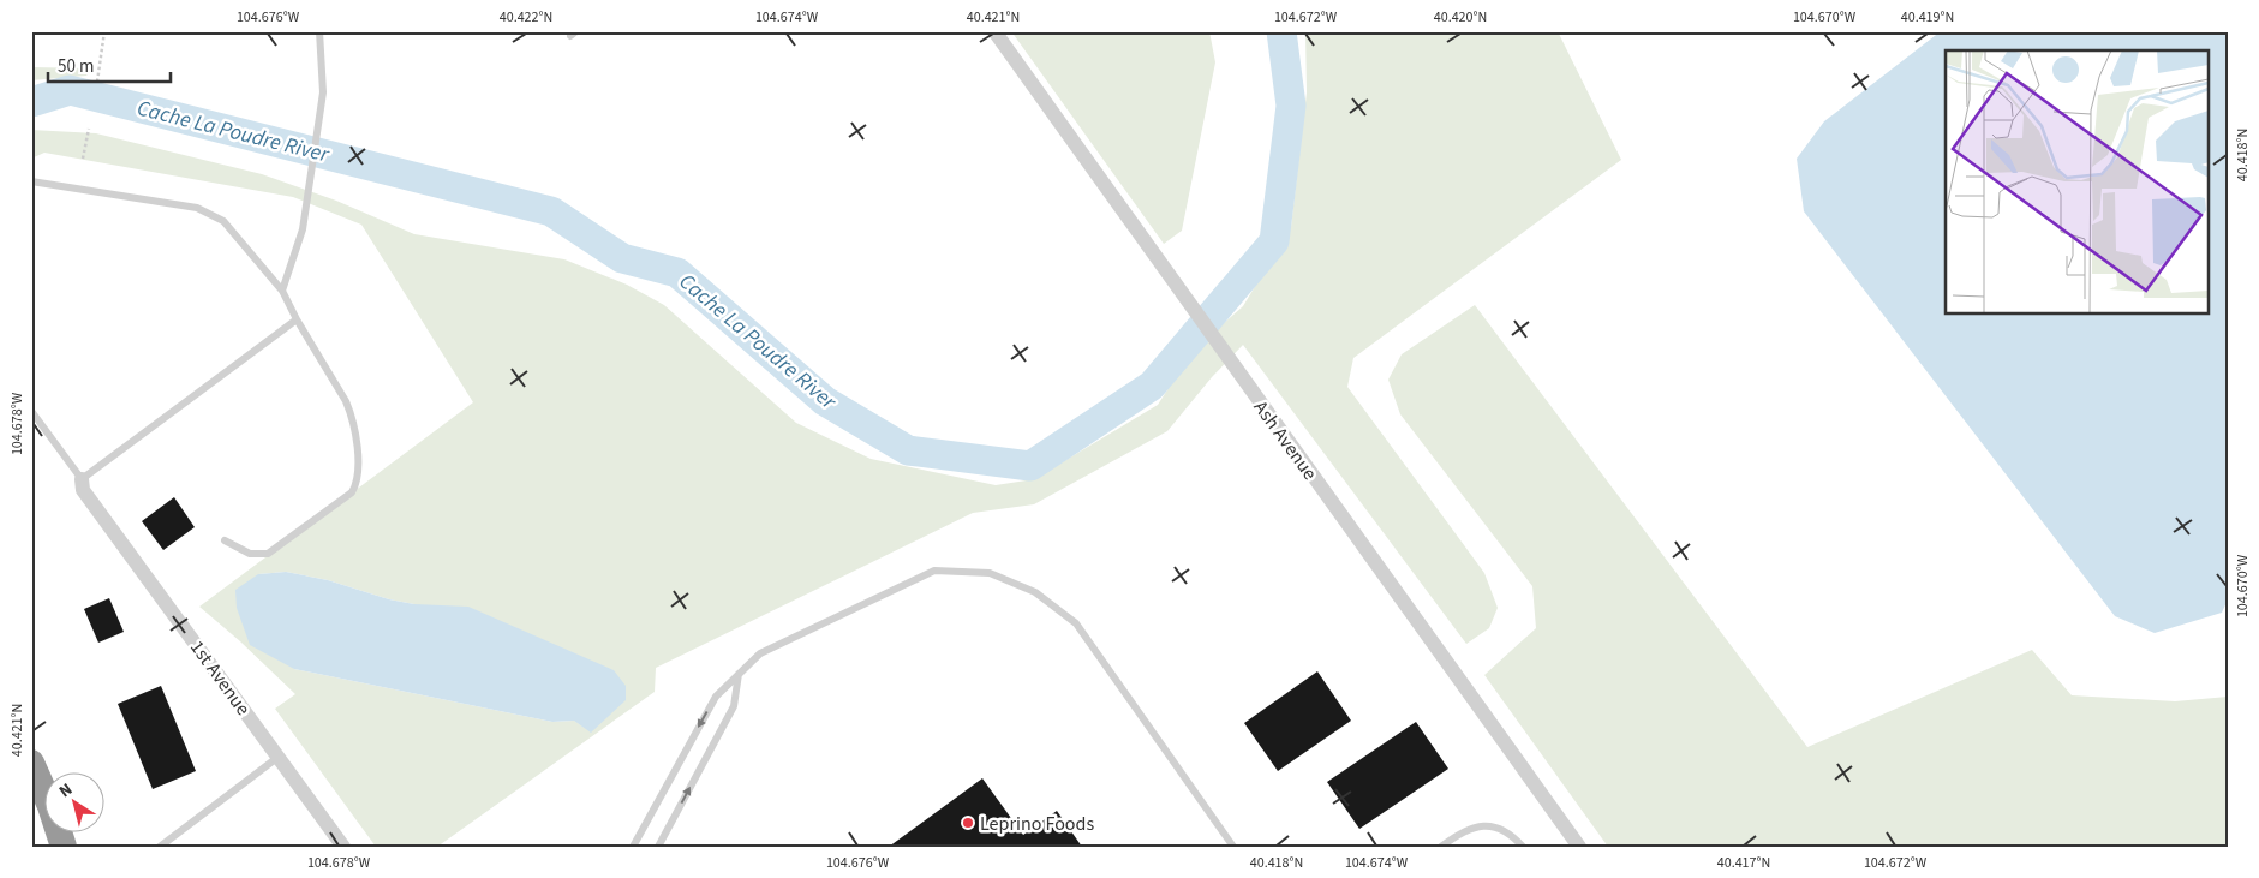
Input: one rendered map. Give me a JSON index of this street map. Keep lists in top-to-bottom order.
{
  "streets": {
    "street": ["Ash Avenue", "1st Avenue"]
  },
  "water": ["Cache La Poudre River"],
  "places": ["Leprino Foods"],
  "scale_bar": "50 m",
  "north": "top left",
  "coordinates": [
    "104.676°W",
    "40.422°N",
    "104.674°W",
    "40.421°N",
    "104.672°W",
    "40.420°N",
    "104.670°W",
    "40.419°N",
    "40.418°N",
    "104.678°W",
    "40.417°N"
  ]
}
